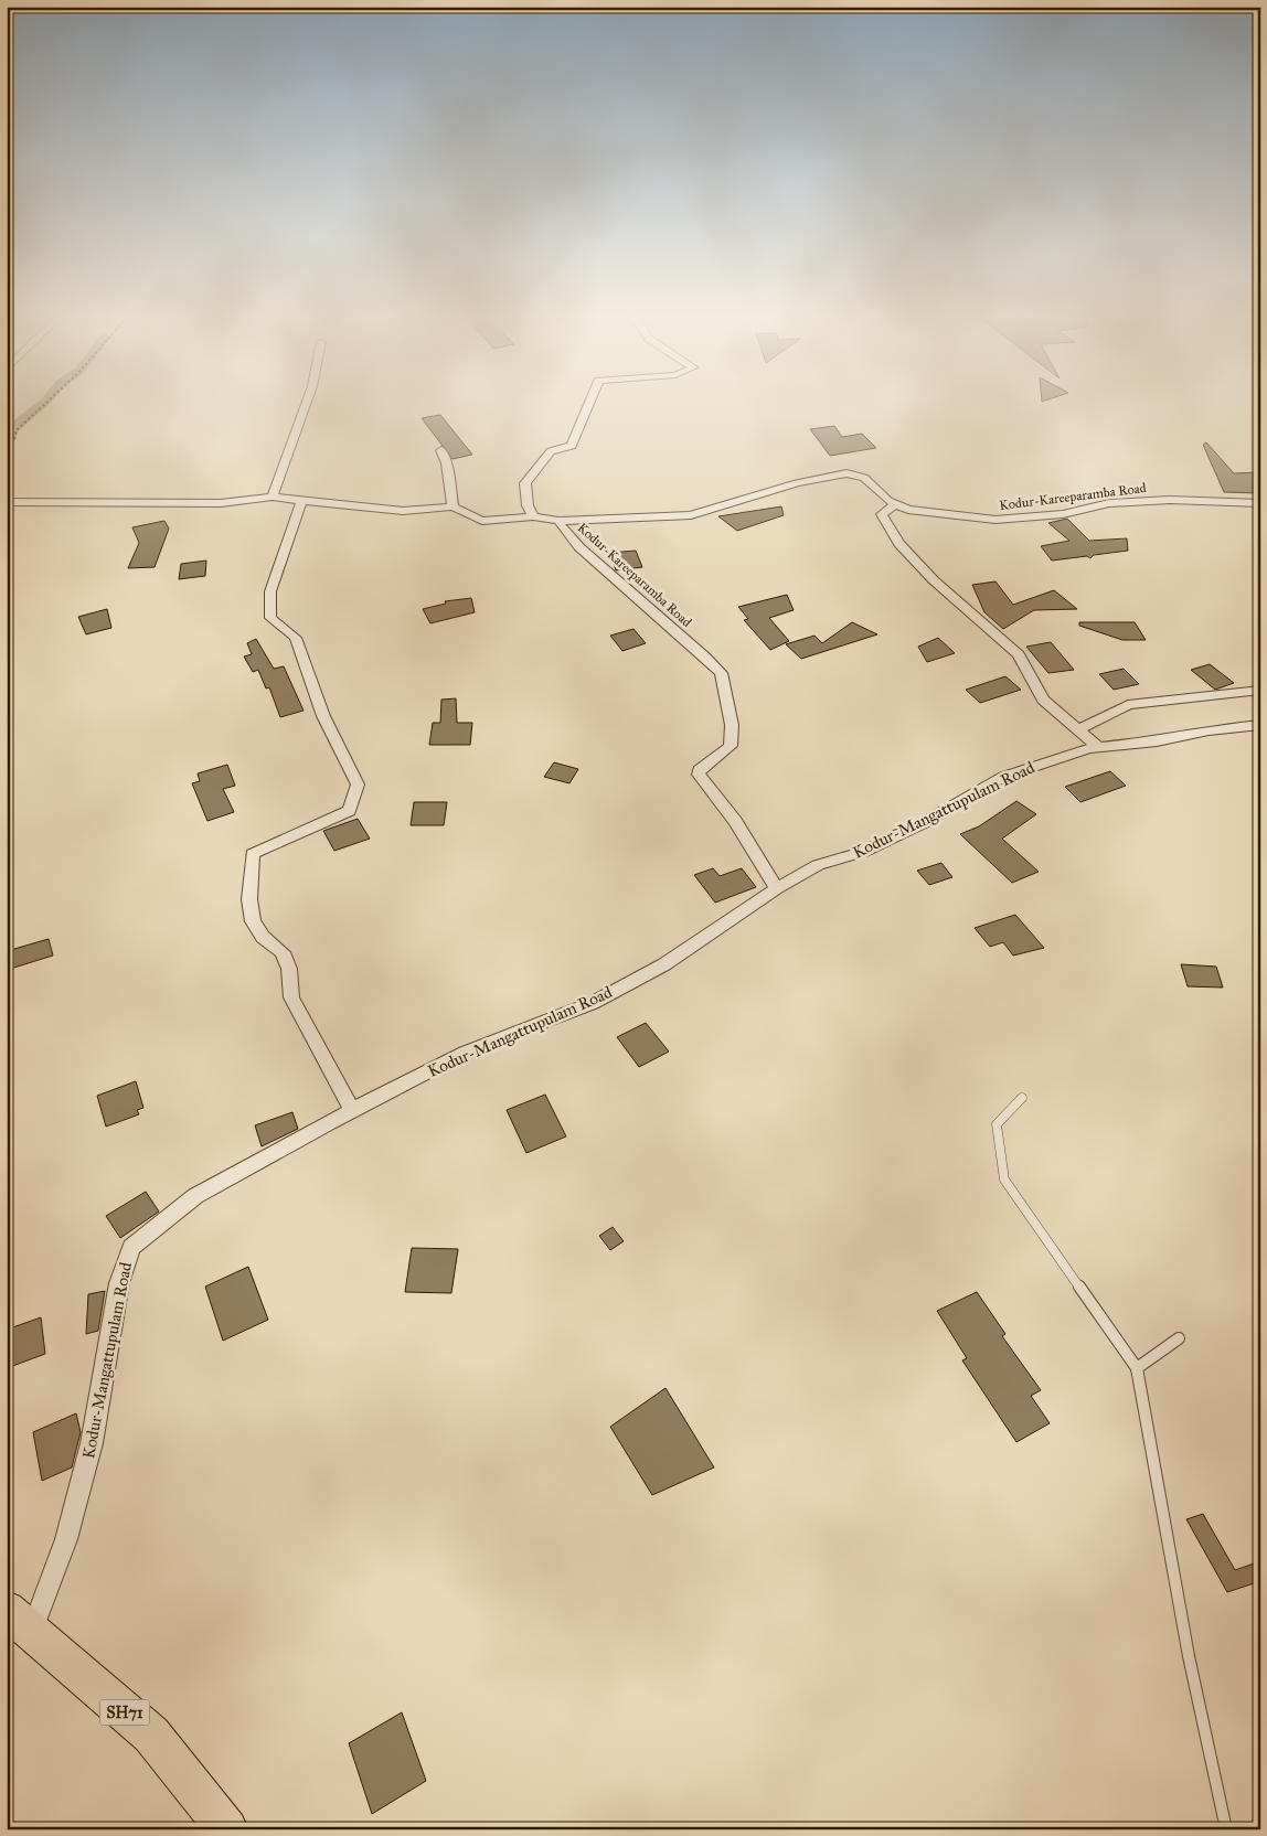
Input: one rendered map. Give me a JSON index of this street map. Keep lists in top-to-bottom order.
{
  "streets": {
    "main road": ["SH71"],
    "street": ["Kodur-Kareeparamba Road", "Kodur-Mangattupulam Road"]
  },
  "crossings": [
    ["Kodur-Kareeparamba Road", "Kodur-Mangattupulam Road"],
    ["Kodur-Mangattupulam Road", "SH71"]
  ]
}
